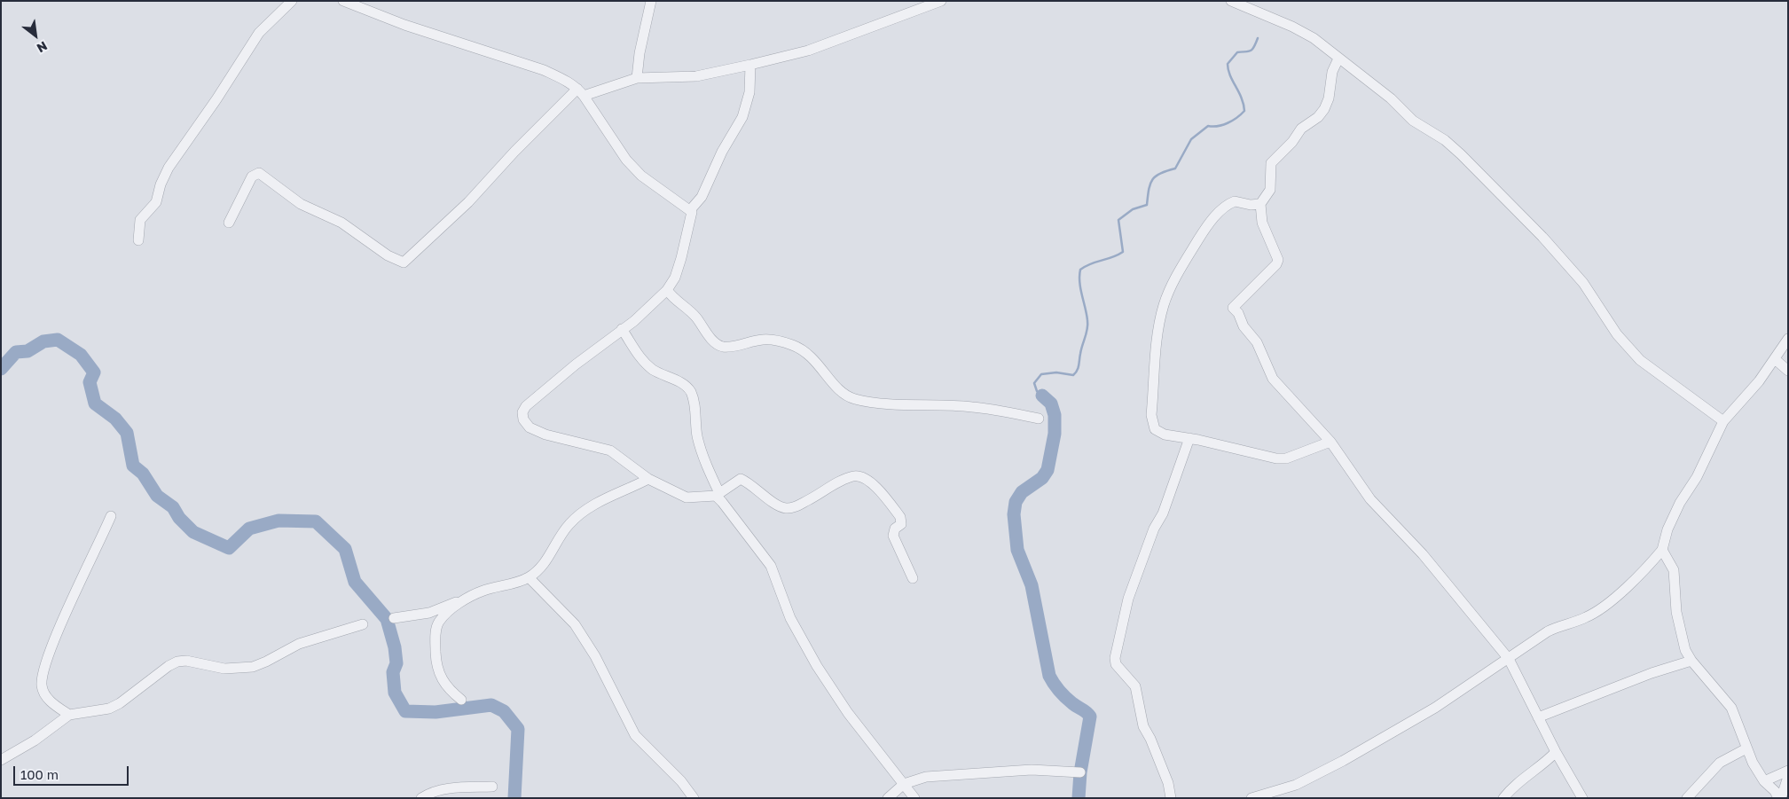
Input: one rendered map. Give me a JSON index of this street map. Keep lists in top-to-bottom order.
{
  "scale_bar": "100 m",
  "north": "bottom right"
}
